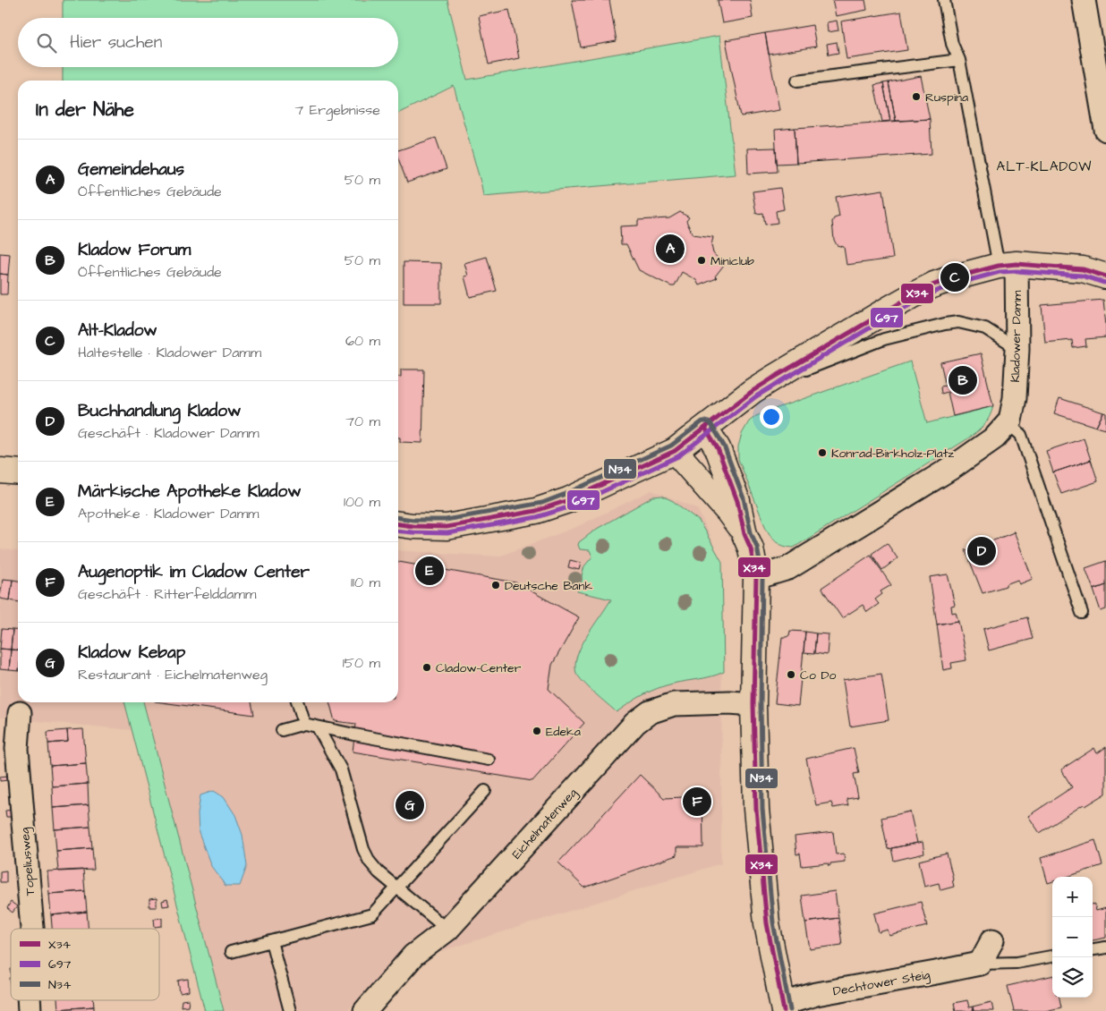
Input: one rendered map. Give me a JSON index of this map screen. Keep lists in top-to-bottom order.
{
  "streets": {
    "street": [
      "Kladower Damm",
      "Eichelmatenweg",
      "Topeliusweg",
      "Dechtower Steig"
    ]
  },
  "districts": ["ALT-KLADOW"],
  "places": [
    "Ruspina",
    "Miniclub",
    "Konrad-Birkholz-Platz",
    "Deutsche Bank",
    "Cladow-Center",
    "Co Do",
    "Edeka"
  ],
  "lines": ["transit line X34", "transit line 697", "transit line N34"],
  "legend": ["X34", "697", "N34"],
  "page": {
    "search": "Hier suchen",
    "heading": ["In der Nähe", "7 Ergebnisse"],
    "list": [
      {
        "mark": "A",
        "name": "Gemeindehaus",
        "note": "Öffentliches Gebäude",
        "value": "50 m"
      },
      {
        "mark": "B",
        "name": "Kladow Forum",
        "note": "Öffentliches Gebäude",
        "value": "50 m"
      },
      {
        "mark": "C",
        "name": "Alt-Kladow",
        "note": "Haltestelle · Kladower Damm",
        "value": "60 m"
      },
      {
        "mark": "D",
        "name": "Buchhandlung Kladow",
        "note": "Geschäft · Kladower Damm",
        "value": "70 m"
      },
      {
        "mark": "E",
        "name": "Märkische Apotheke Kladow",
        "note": "Apotheke · Kladower Damm",
        "value": "100 m"
      },
      {
        "mark": "F",
        "name": "Augenoptik im Cladow Center",
        "note": "Geschäft · Ritterfelddamm",
        "value": "110 m"
      },
      {
        "mark": "G",
        "name": "Kladow Kebap",
        "note": "Restaurant · Eichelmatenweg",
        "value": "150 m"
      }
    ],
    "pins": [
      "A",
      "C",
      "B",
      "D",
      "E",
      "F",
      "G"
    ],
    "map_buttons": ["+", "−"]
  }
}
